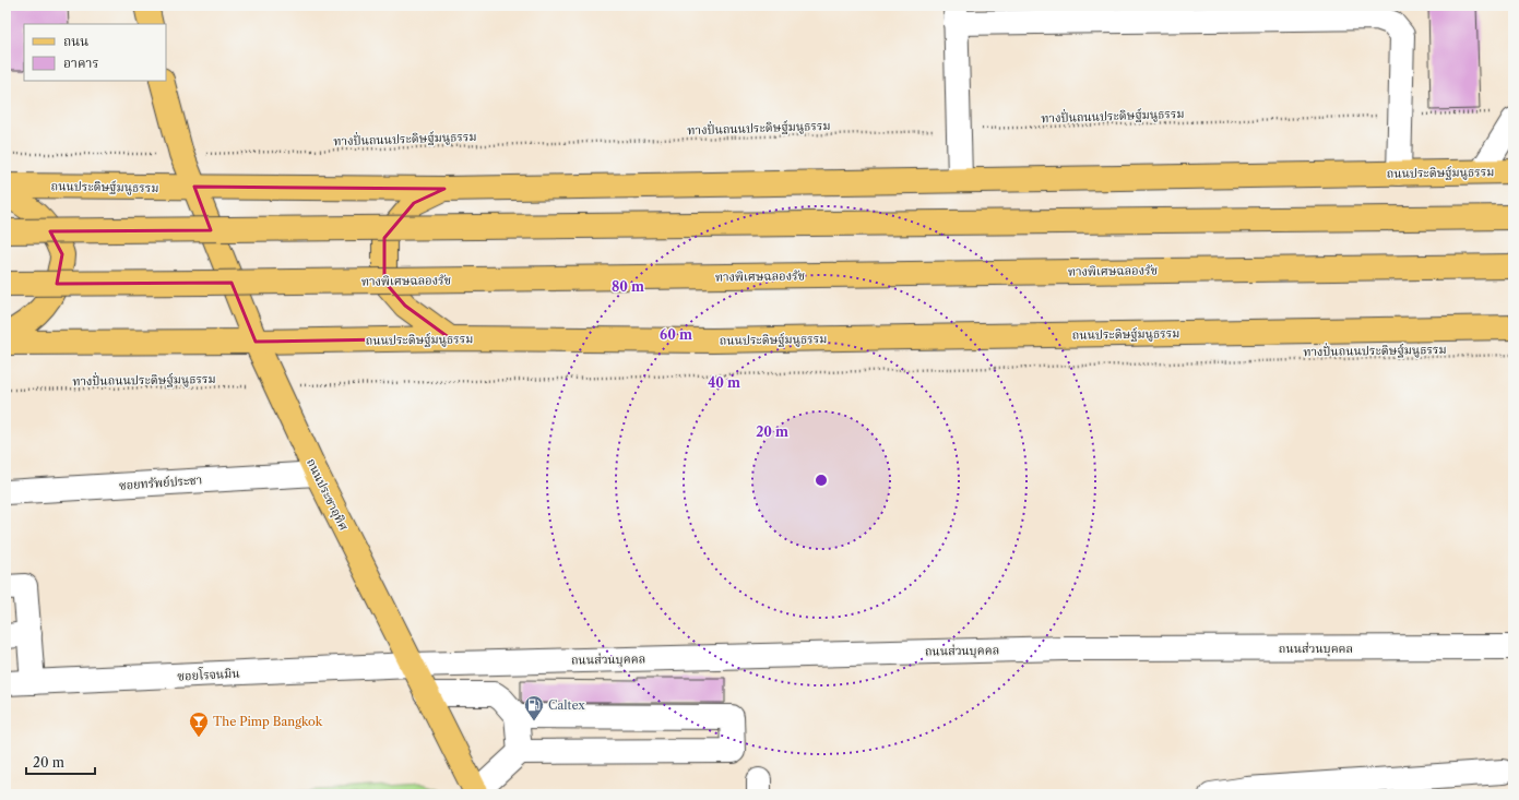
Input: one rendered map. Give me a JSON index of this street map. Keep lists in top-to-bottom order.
{
  "streets": {
    "main road": ["ถนนประดิษฐ์มนูธรรม", "ทางพิเศษฉลองรัช", "ถนนประชาอุทิศ"],
    "street": ["ซอยทรัพย์ประชา", "ถนนส่วนบุคคล", "ซอยโรจนมิน"],
    "path": ["ทางปั่นถนนประดิษฐ์มนูธรรม"]
  },
  "crossings": [
    ["ทางปั่นถนนประดิษฐ์มนูธรรม", "ถนนประชาอุทิศ"],
    ["ถนนประดิษฐ์มนูธรรม", "ถนนประชาอุทิศ"],
    ["ซอยทรัพย์ประชา", "ถนนประชาอุทิศ"],
    ["ถนนประชาอุทิศ", "ถนนส่วนบุคคล"],
    ["ถนนประชาอุทิศ", "ซอยโรจนมิน"],
    ["ถนนส่วนบุคคล", "ซอยโรจนมิน"]
  ],
  "places": {
    "fuel station": ["Caltex"],
    "bar": ["The Pimp Bangkok"]
  },
  "legend": ["ถนน", "อาคาร"],
  "scale_bar": "20 m",
  "rings": [
    "80 m",
    "60 m",
    "40 m",
    "20 m"
  ]
}
